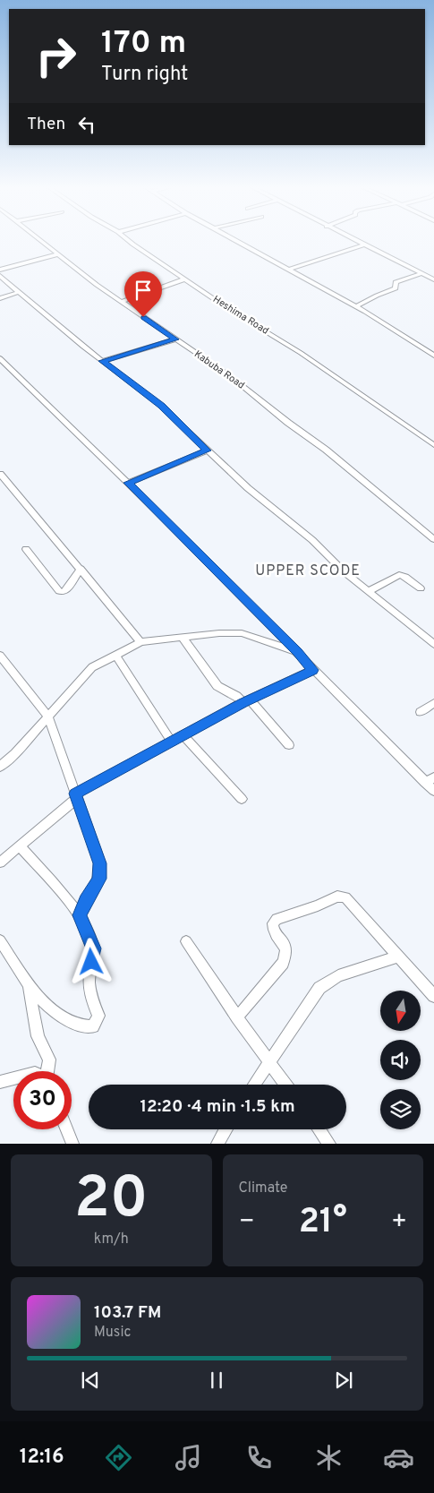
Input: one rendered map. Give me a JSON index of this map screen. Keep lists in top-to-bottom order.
{
  "streets": {
    "street": ["Heshima Road", "Kabuba Road"]
  },
  "districts": ["UPPER SCODE"],
  "north": "bottom",
  "page": {
    "turn": ["170 m", "Turn right"],
    "then": "Then",
    "limit": "30",
    "trip": "12:20 · 4 min · 1.5 km",
    "tile": [
      ["20", "km/h"],
      "Climate"
    ],
    "heat": ["−", "21°", "+"],
    "song": ["103.7 FM", "Music"],
    "tabs": "12:16"
  }
}
